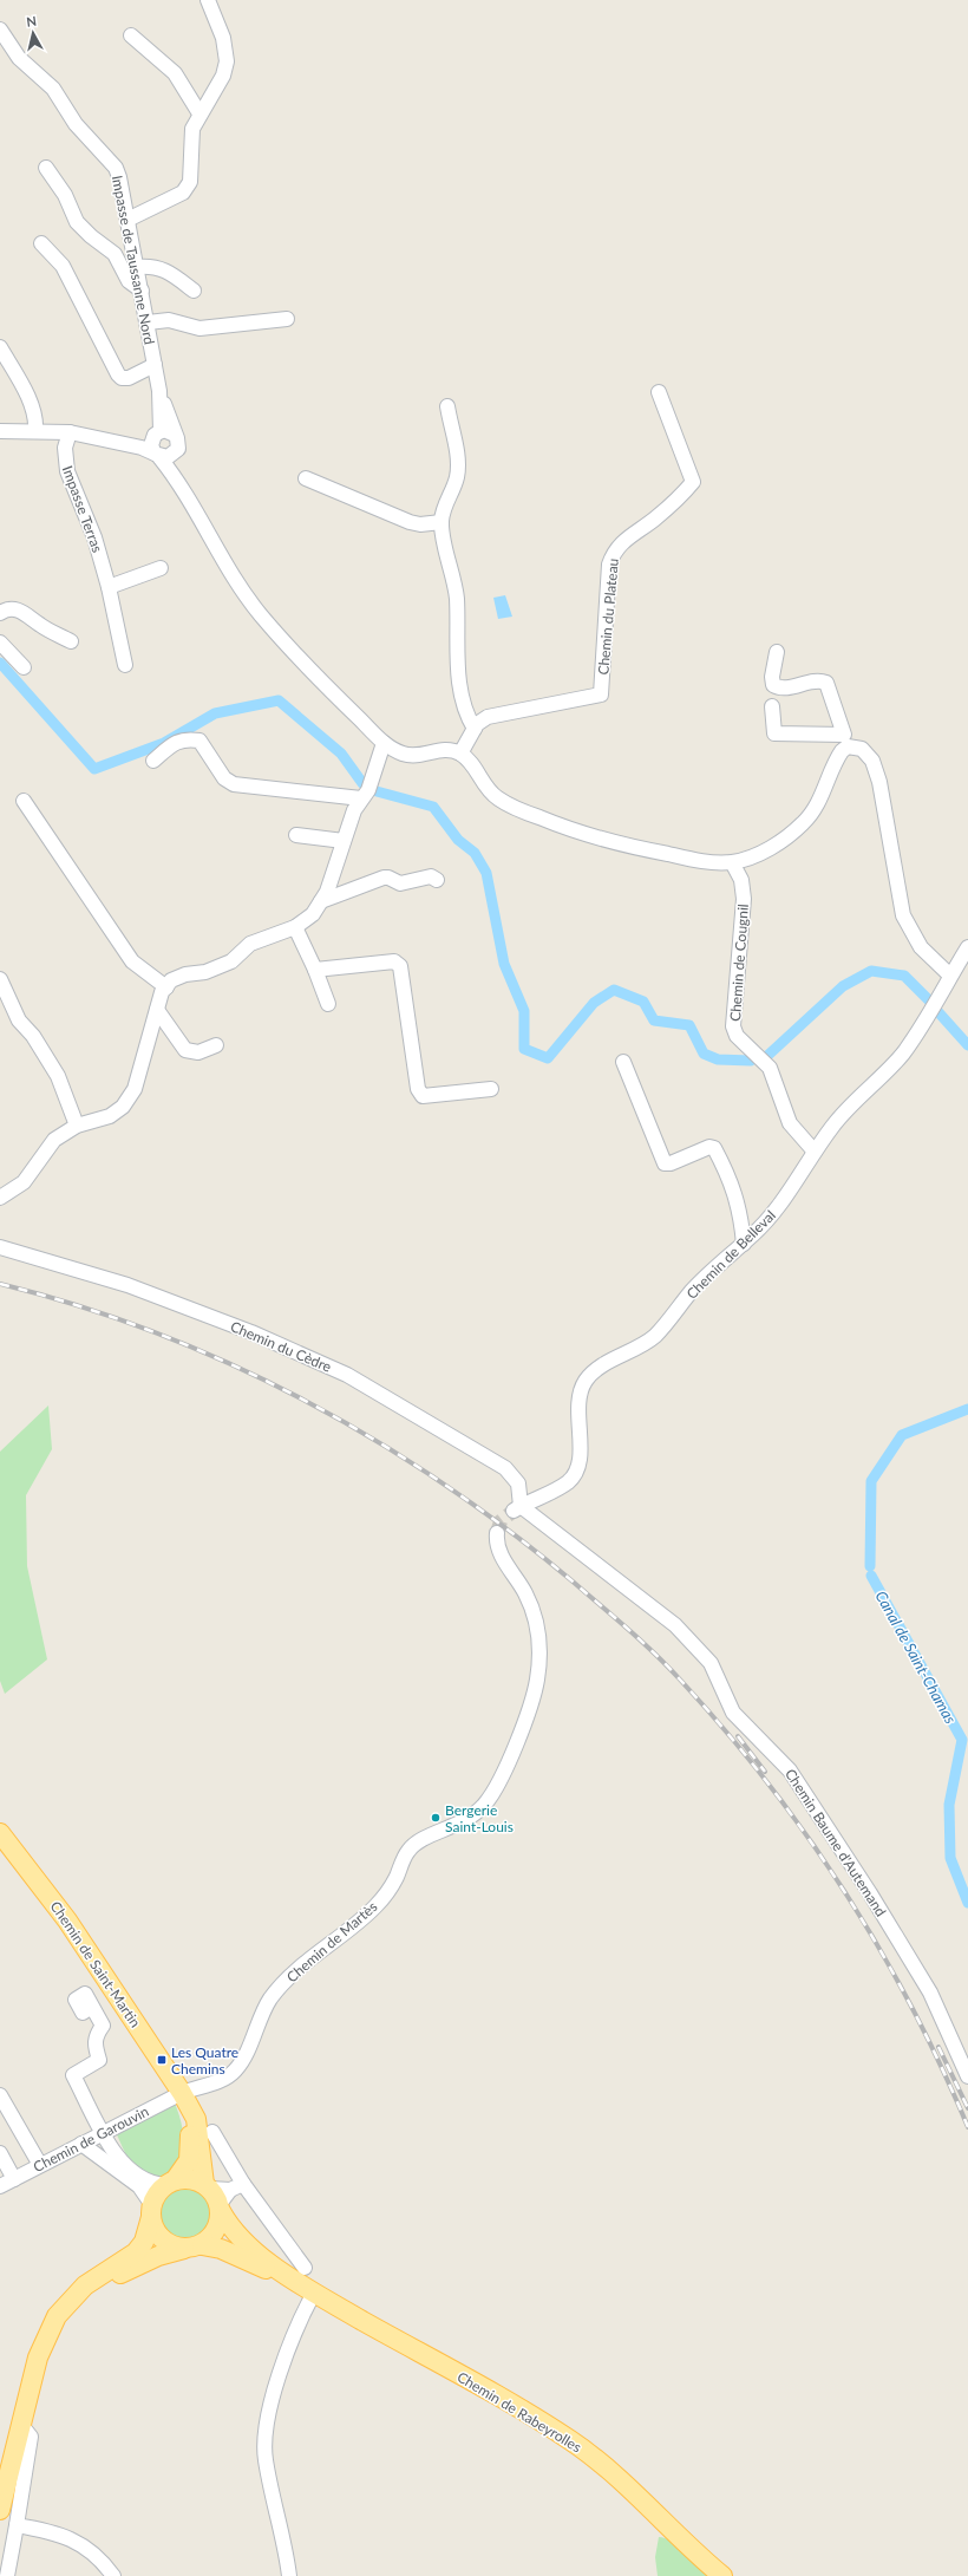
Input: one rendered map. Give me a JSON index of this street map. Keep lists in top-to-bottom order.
{
  "streets": {
    "main road": ["Chemin de Saint-Martin", "Chemin de Rabeyrolles"],
    "street": [
      "Impasse de Taussanne Nord",
      "Impasse Terras",
      "Chemin du Plateau",
      "Chemin de Cougnil",
      "Chemin de Belleval",
      "Chemin du Cèdre",
      "Chemin Baume d'Autemand",
      "Chemin de Martès",
      "Chemin de Garouvin"
    ]
  },
  "crossings": [
    ["Chemin de Cougnil", "Chemin de Belleval"],
    ["Chemin de Belleval", "Chemin du Cèdre"],
    ["Chemin de Belleval", "Chemin Baume d'Autemand"],
    ["Chemin du Cèdre", "Chemin Baume d'Autemand"],
    ["Chemin de Martès", "Chemin de Saint-Martin"],
    ["Chemin de Martès", "Chemin de Garouvin"],
    ["Chemin de Saint-Martin", "Chemin de Garouvin"],
    ["Chemin de Saint-Martin", "Chemin de Rabeyrolles"]
  ],
  "water": ["Canal de Saint-Chamas"],
  "places": {
    "other": ["Bergerie Saint-Louis"],
    "transit": ["Les Quatre Chemins"]
  },
  "north": "top"
}
